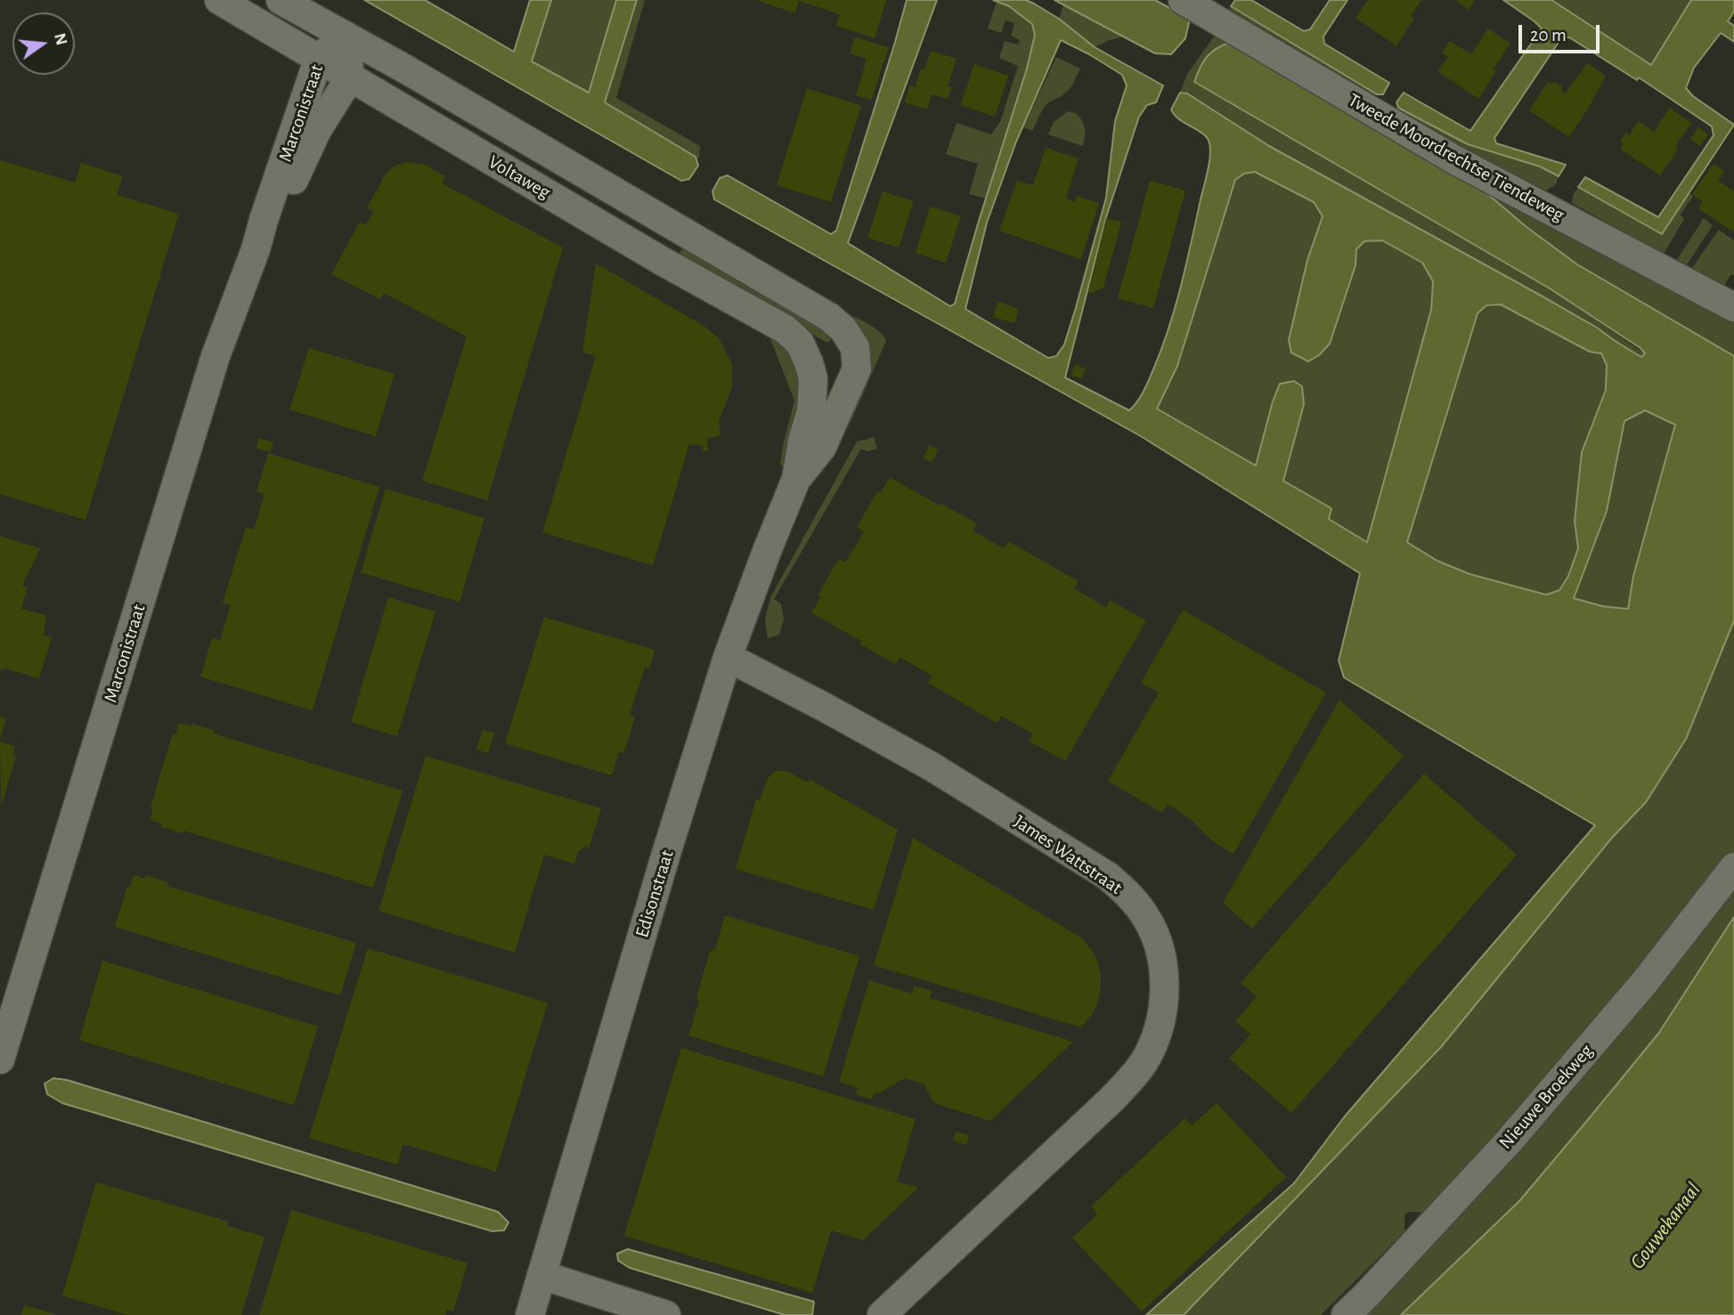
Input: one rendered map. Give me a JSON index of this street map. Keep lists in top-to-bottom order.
{
  "streets": {
    "street": [
      "Marconistraat",
      "Tweede Moordrechtse Tiendeweg",
      "Voltaweg",
      "James Wattstraat",
      "Edisonstraat",
      "Nieuwe Broekweg"
    ]
  },
  "crossings": [
    ["Marconistraat", "Voltaweg"],
    ["Voltaweg", "Edisonstraat"],
    ["James Wattstraat", "Edisonstraat"]
  ],
  "water": ["Gouwekanaal"],
  "scale_bar": "20 m",
  "north": "right"
}
